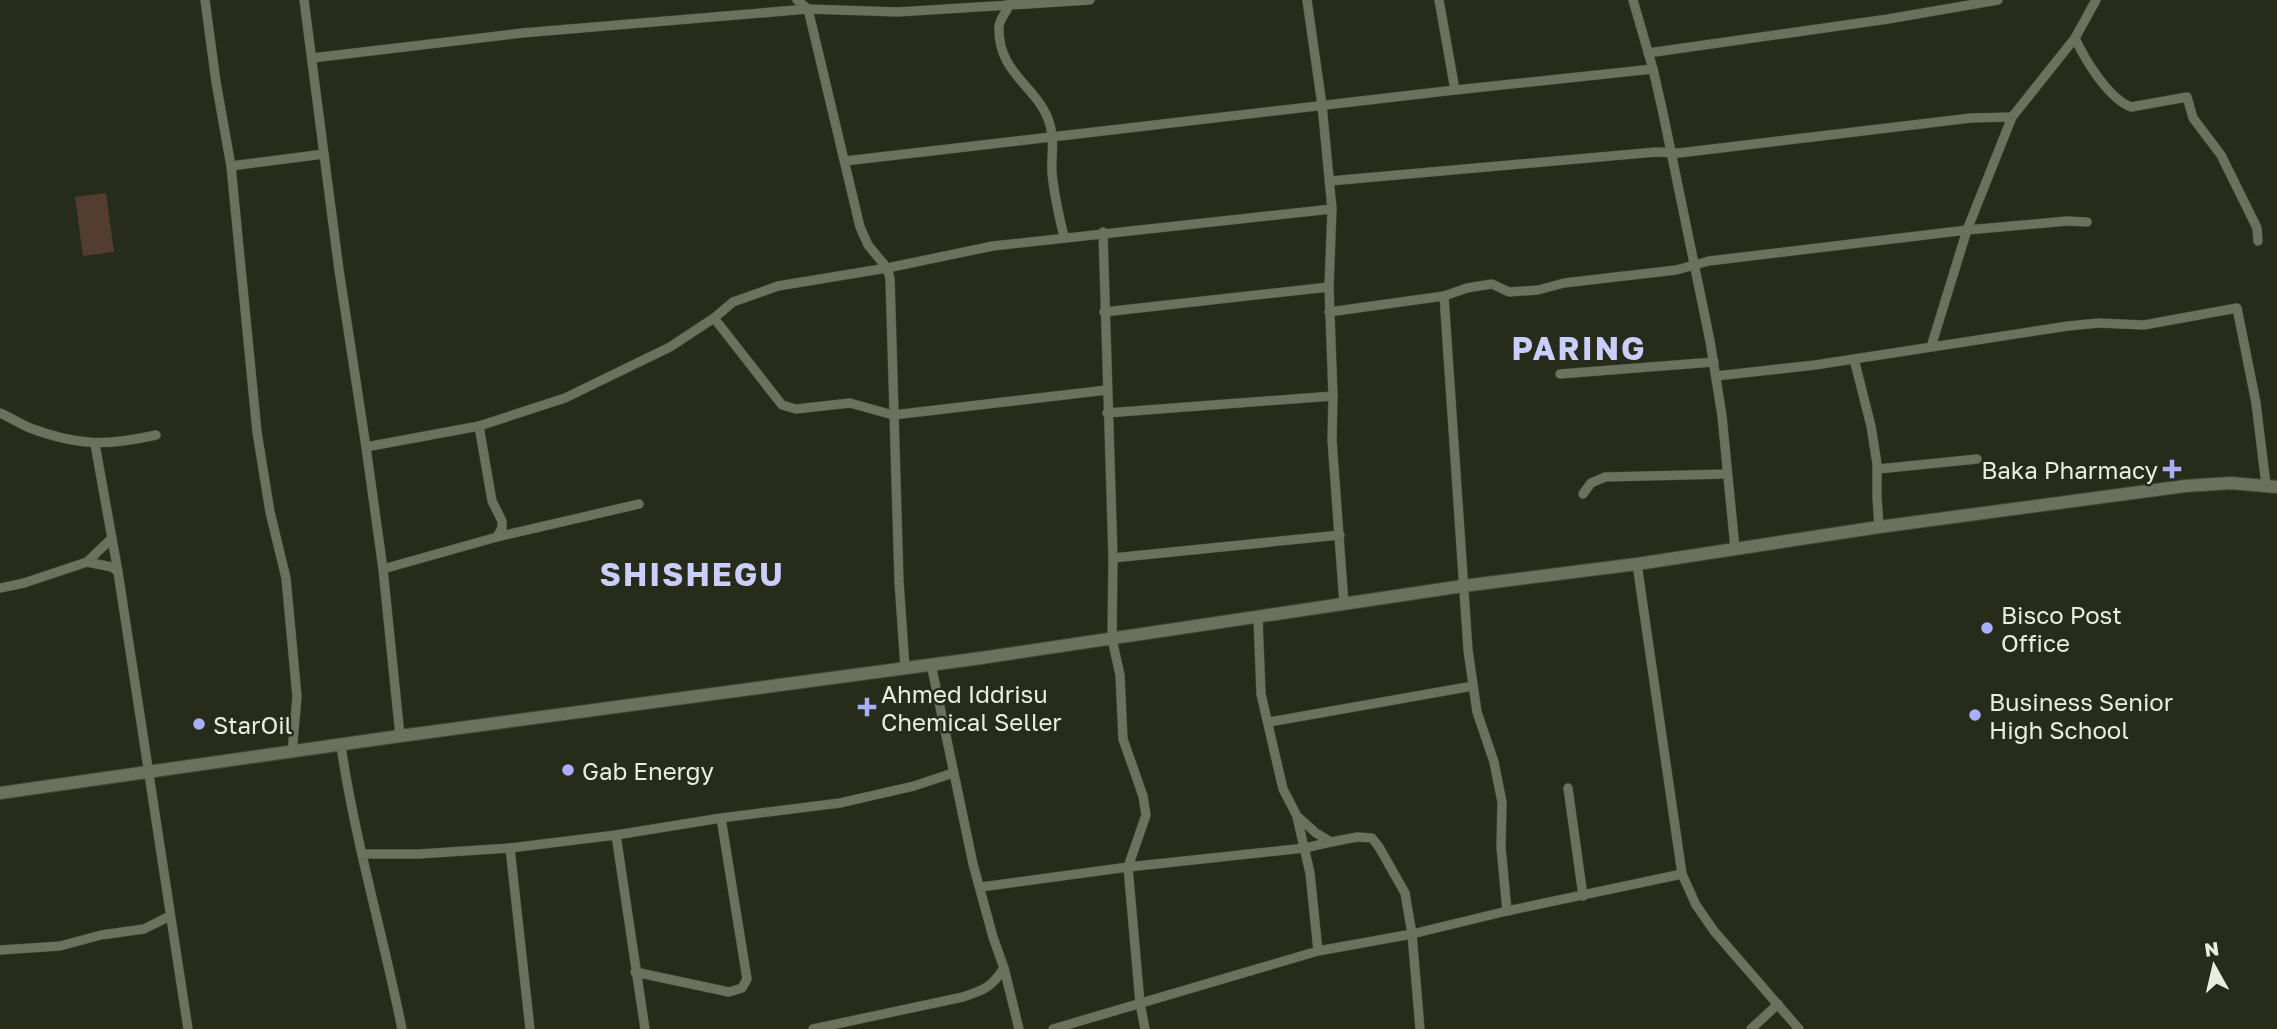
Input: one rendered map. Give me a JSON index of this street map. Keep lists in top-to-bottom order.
{
  "districts": ["PARING", "SHISHEGU"],
  "places": {
    "health": ["Baka Pharmacy", "Ahmed Iddrisu Chemical Seller"],
    "other": [
      "Bisco Post Office",
      "Business Senior High School",
      "StarOil",
      "Gab Energy"
    ]
  },
  "north": "top"
}
